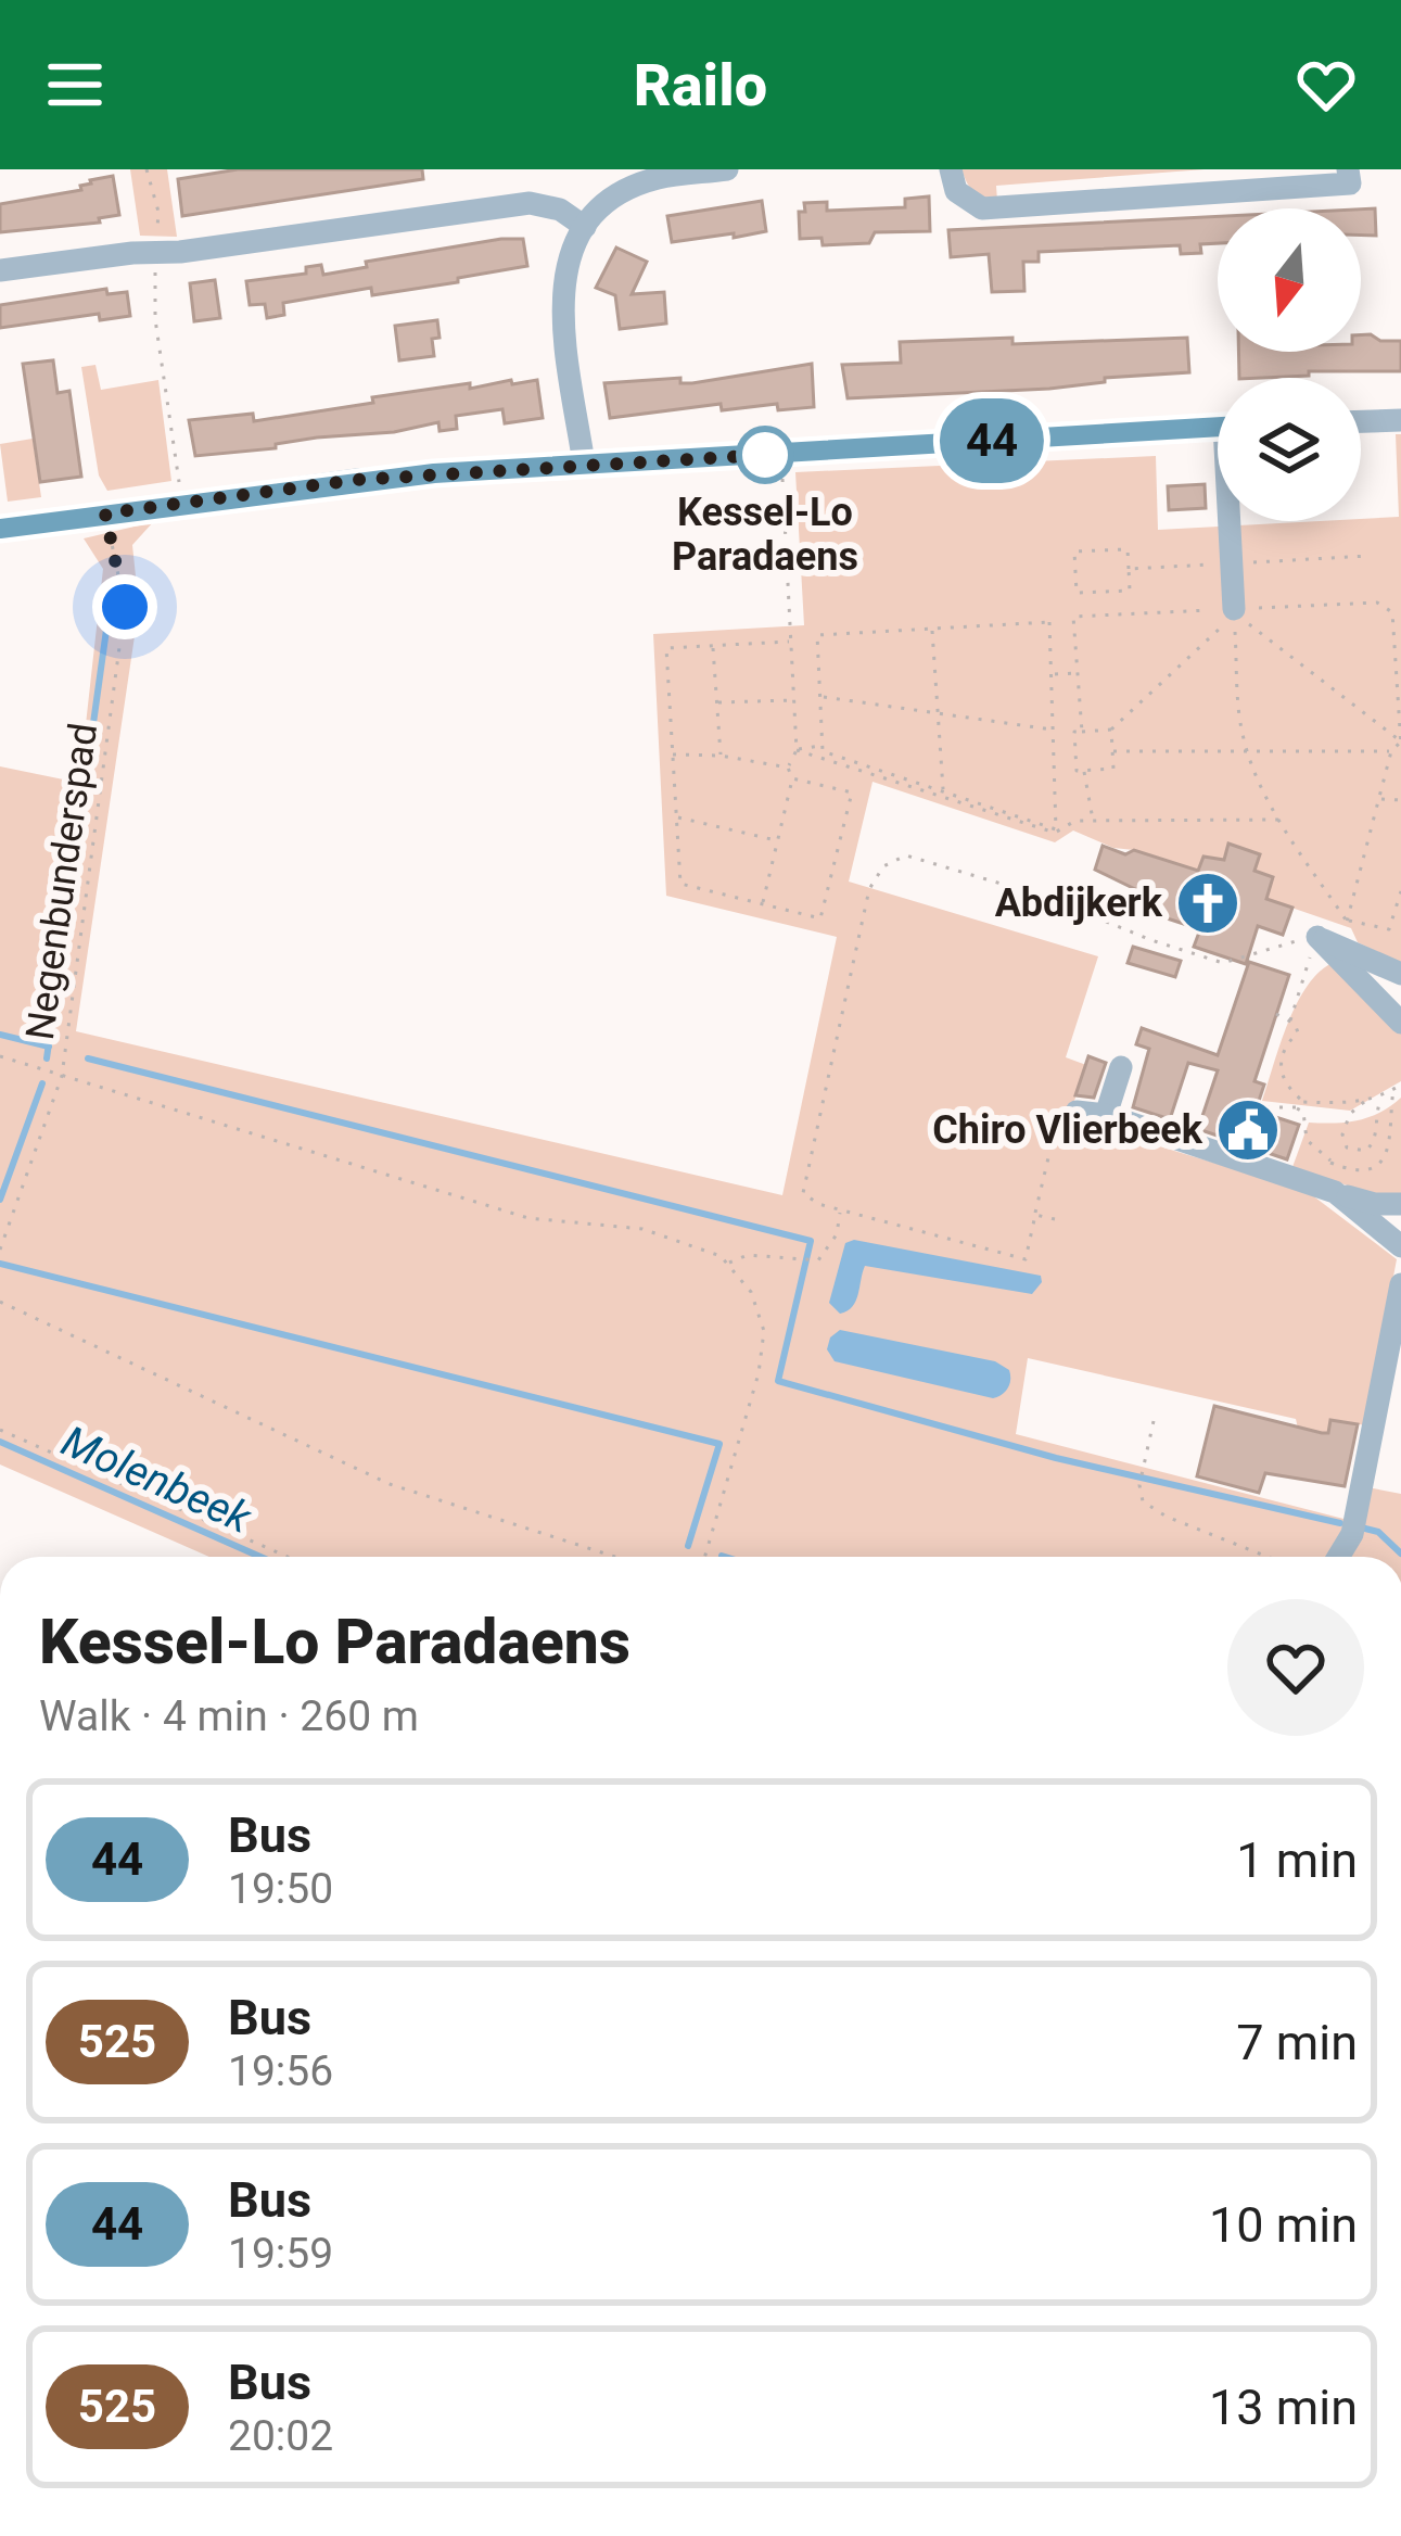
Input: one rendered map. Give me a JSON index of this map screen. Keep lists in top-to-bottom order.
{
  "streets": {
    "path": ["Negenbunderspad"]
  },
  "water": ["Molenbeek"],
  "places": {
    "other": ["Kessel-Lo Paradaens"],
    "church": ["Abdijkerk"],
    "public building": ["Chiro Vlierbeek"]
  },
  "lines": ["bus line 44"],
  "north": "bottom",
  "page": {
    "header": "Railo",
    "on_map": "44",
    "heading": ["Kessel-Lo Paradaens", "Walk · 4 min · 260 m"],
    "list": [
      {
        "mark": "44",
        "name": "Bus",
        "note": "19:50",
        "value": "1 min"
      },
      {
        "mark": "525",
        "name": "Bus",
        "note": "19:56",
        "value": "7 min"
      },
      {
        "mark": "44",
        "name": "Bus",
        "note": "19:59",
        "value": "10 min"
      },
      {
        "mark": "525",
        "name": "Bus",
        "note": "20:02",
        "value": "13 min"
      }
    ]
  }
}
